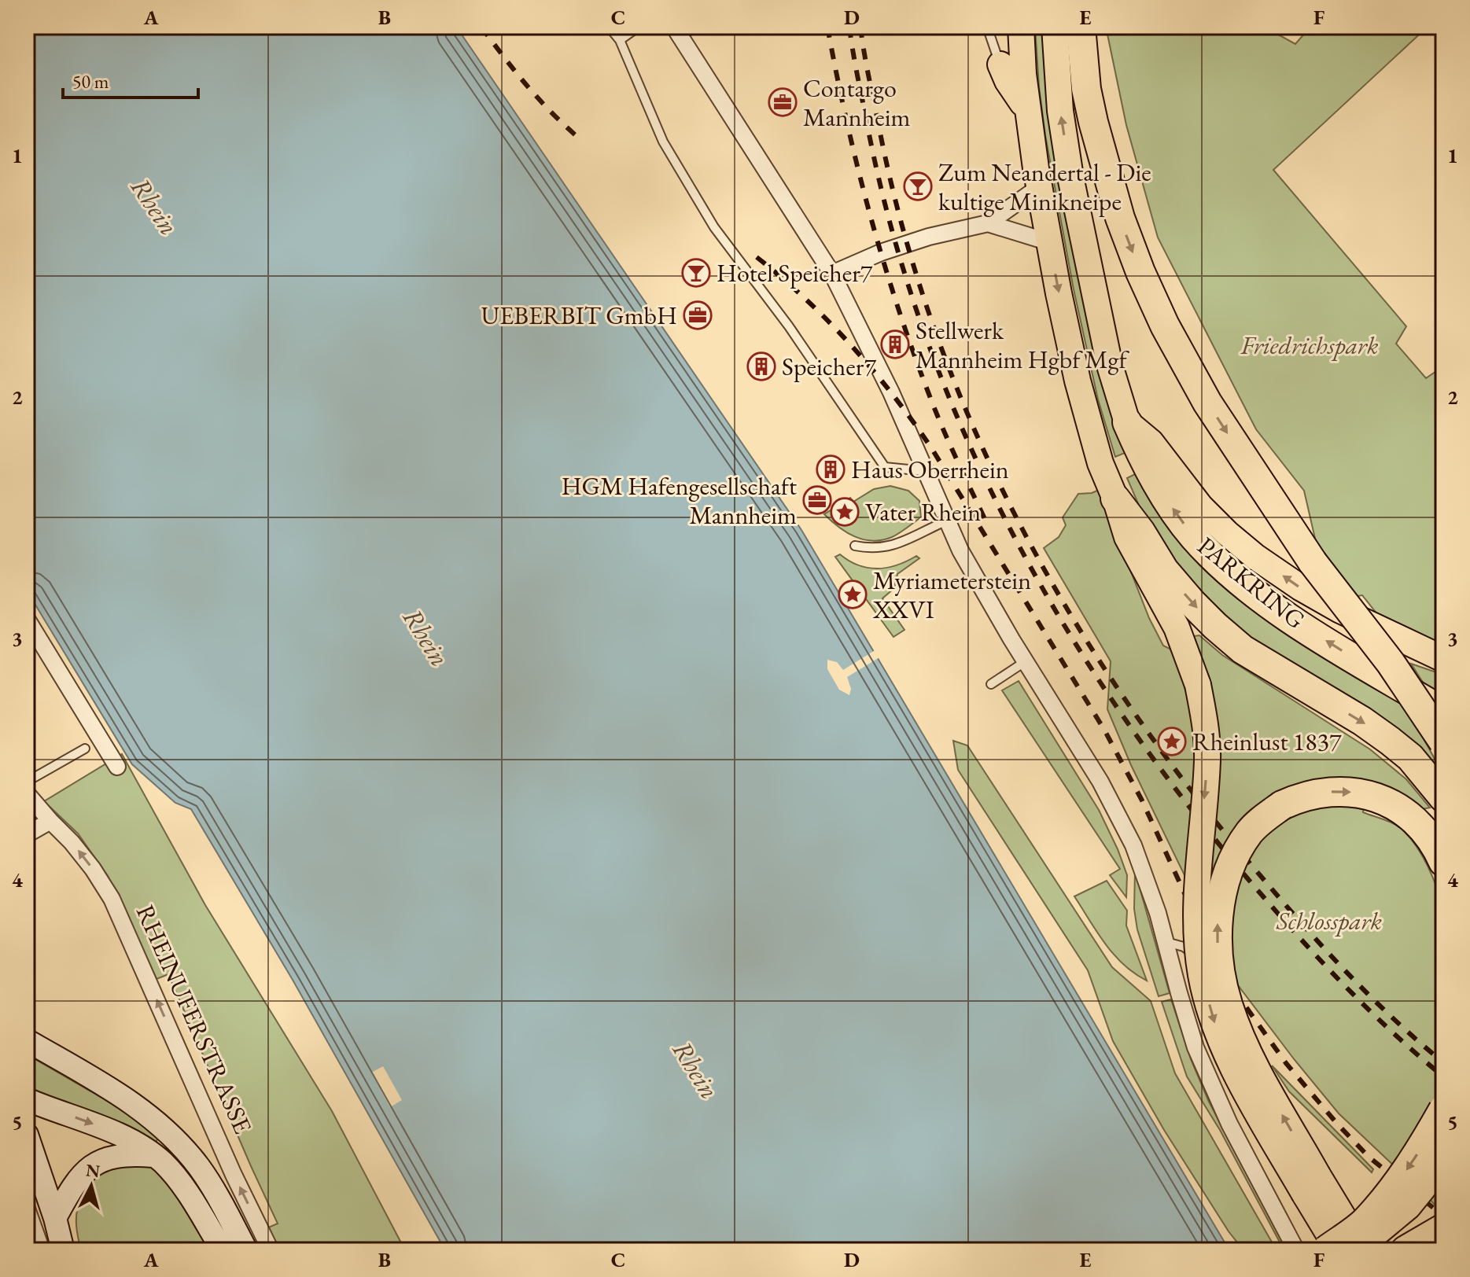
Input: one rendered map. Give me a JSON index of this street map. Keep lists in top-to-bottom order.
{
  "streets": {
    "highway": ["PARKRING"],
    "street": ["RHEINUFERSTRASSE"]
  },
  "one_way": ["RHEINUFERSTRASSE"],
  "water": ["Rhein"],
  "parks": ["Friedrichspark", "Schlosspark"],
  "places": {
    "office": ["Contargo Mannheim", "UEBERBIT GmbH", "HGM Hafengesellschaft Mannheim"],
    "bar": ["Zum Neandertal - Die kultige Minikneipe", "Hotel Speicher7"],
    "building": ["Stellwerk Mannheim Hgbf Mgf", "Speicher7", "Haus Oberrhein"],
    "place": ["Vater Rhein", "Myriameterstein XXVI", "Rheinlust 1837"]
  },
  "scale_bar": "50 m",
  "north": "top",
  "grid": {
    "columns": [
      "A",
      "B",
      "C",
      "D",
      "E",
      "F"
    ],
    "rows": [
      "1",
      "2",
      "3",
      "4",
      "5"
    ]
  }
}
